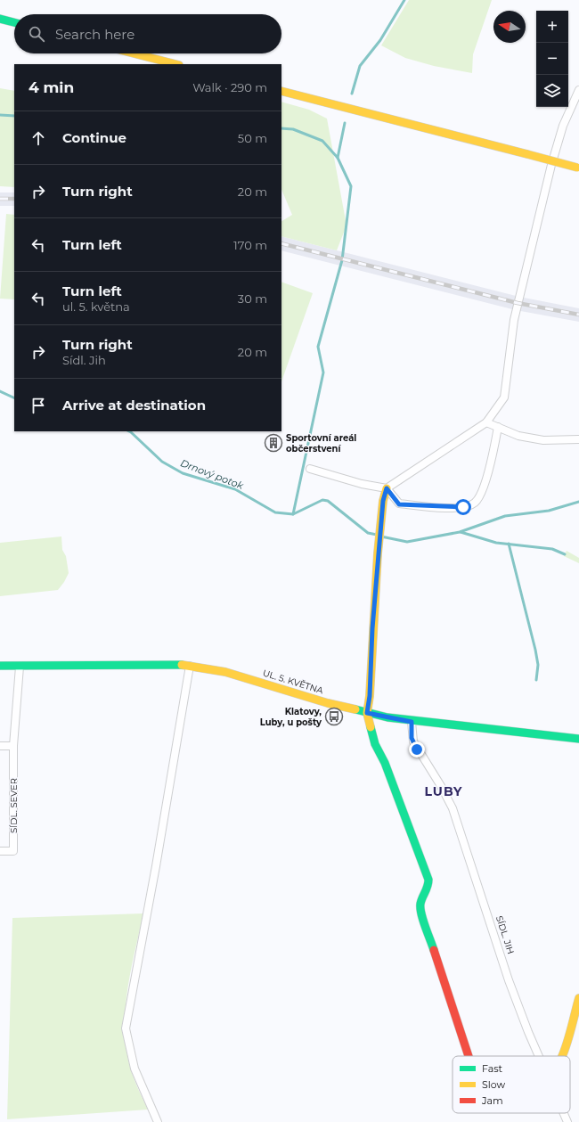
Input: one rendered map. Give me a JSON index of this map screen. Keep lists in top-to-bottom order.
{
  "streets": {
    "street": ["UL. 5. KVĚTNA", "SÍDL. SEVER", "SÍDL. JIH"]
  },
  "crossings": [
    ["UL. 5. KVĚTNA", "SÍDL. SEVER"],
    ["UL. 5. KVĚTNA", "SÍDL. JIH"]
  ],
  "districts": ["LUBY"],
  "water": ["Drnový potok"],
  "places": {
    "building": ["Sportovní areál občerstvení"],
    "bus stop": ["Klatovy, Luby, u pošty"]
  },
  "legend": ["Fast", "Slow", "Jam"],
  "north": "left",
  "page": {
    "map_buttons": ["+", "−"],
    "search": "Search here",
    "heading": ["4 min", "Walk · 290 m"],
    "list": [
      ["Continue", "50 m"],
      ["Turn right", "20 m"],
      ["Turn left", "170 m"],
      ["Turn left", "ul. 5. května", "30 m"],
      ["Turn right", "Sídl. Jih", "20 m"],
      "Arrive at destination"
    ]
  }
}
